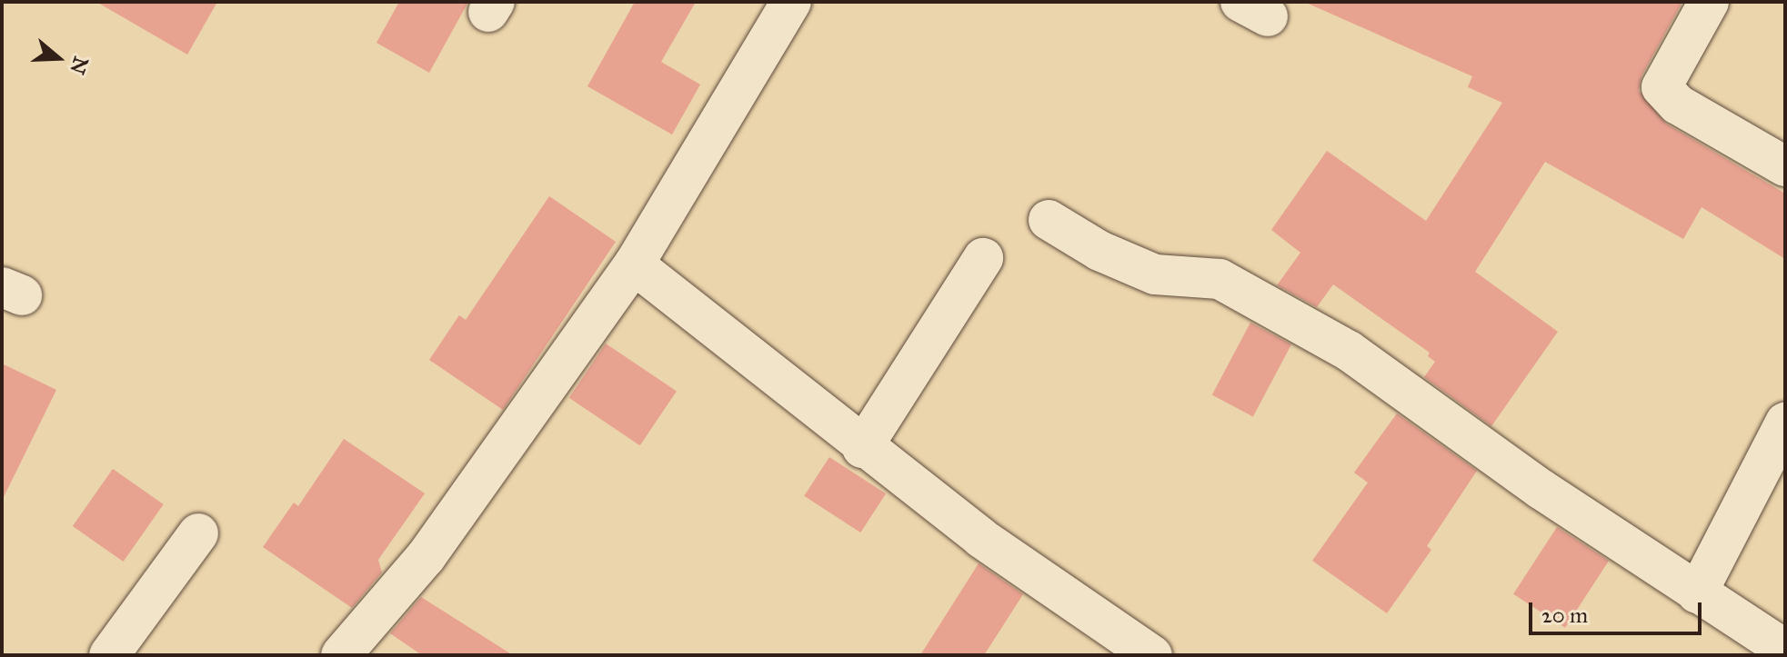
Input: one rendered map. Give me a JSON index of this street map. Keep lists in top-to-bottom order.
{
  "scale_bar": "20 m",
  "north": "right"
}
